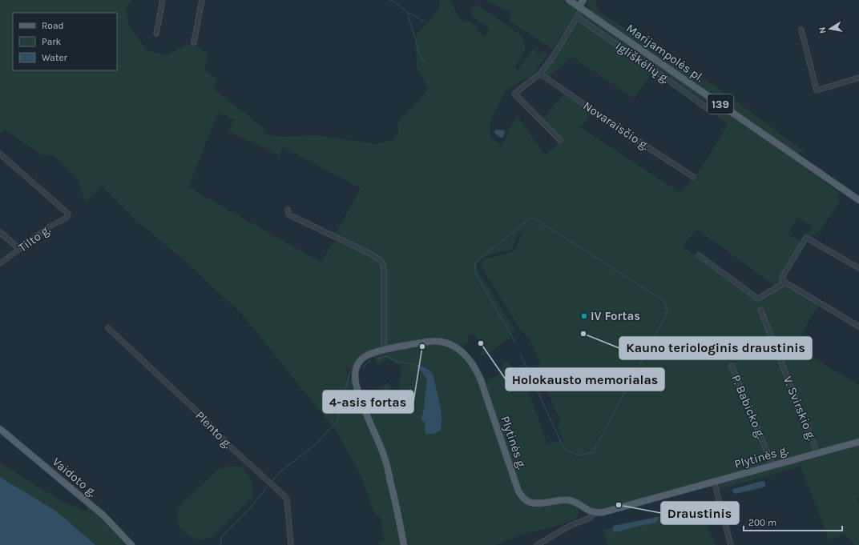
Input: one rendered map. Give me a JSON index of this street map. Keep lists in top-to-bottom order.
{
  "streets": {
    "main road": [
      "Marijampolės pl.",
      "139",
      "Plytinės g.",
      "Vaidoto g."
    ],
    "street": [
      "Igliškėlių g.",
      "Novaraisčio g.",
      "Tilto g.",
      "P. Babicko g.",
      "V. Svirskio g.",
      "Plento g."
    ]
  },
  "crossings": [
    ["P. Babicko g.", "Plytinės g."],
    ["V. Svirskio g.", "Plytinės g."]
  ],
  "places": [
    "IV Fortas",
    "Kauno teriologinis draustinis",
    "Holokausto memorialas",
    "4-asis fortas",
    "Draustinis"
  ],
  "legend": ["Road", "Park", "Water"],
  "scale_bar": "200 m",
  "north": "left"
}
